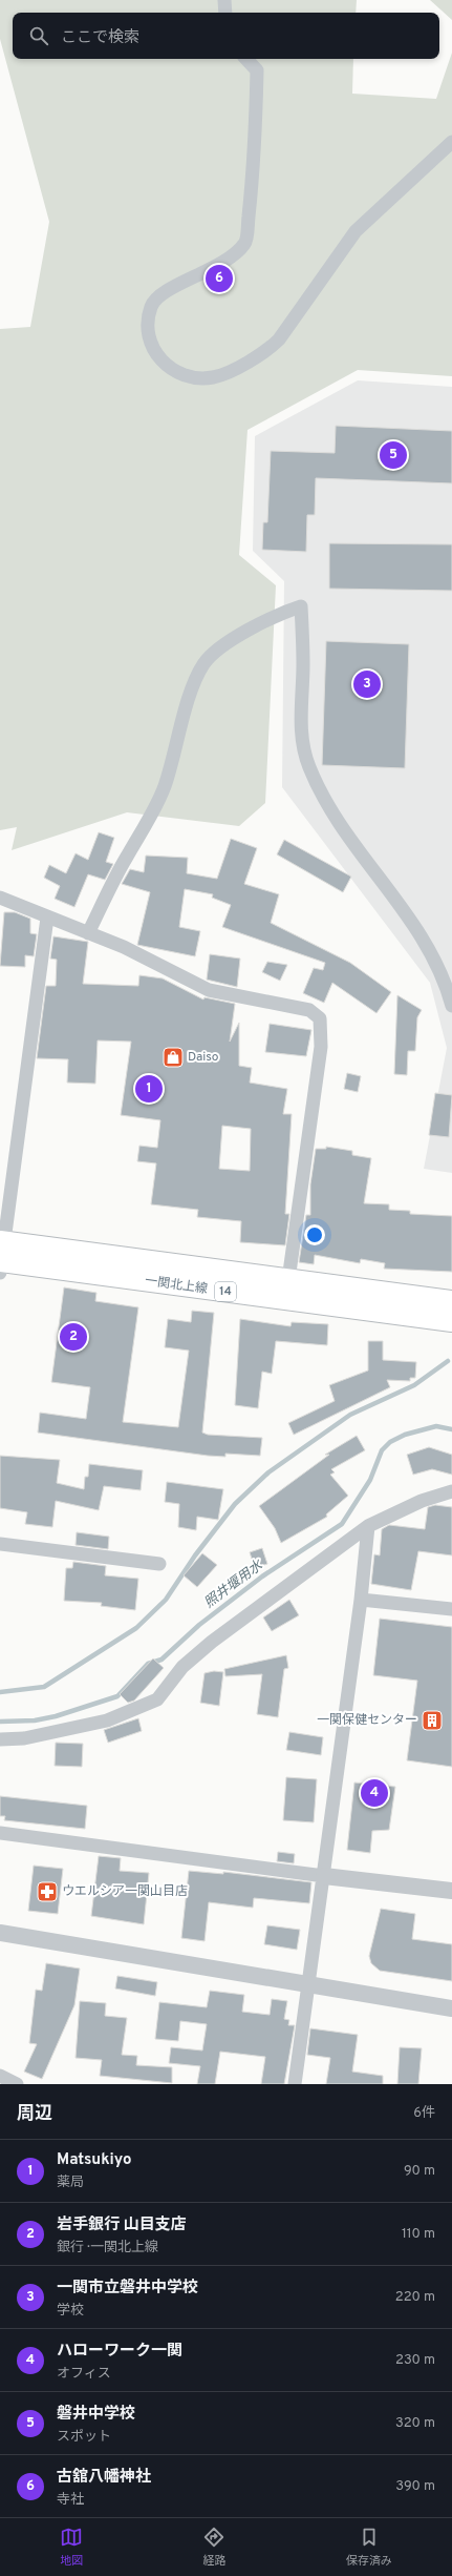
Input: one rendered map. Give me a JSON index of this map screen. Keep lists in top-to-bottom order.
{
  "streets": {
    "main road": ["一関北上線", "14"]
  },
  "water": ["照井堰用水"],
  "places": {
    "shop": ["Daiso"],
    "building": ["一関保健センター"],
    "pharmacy": ["ウエルシア一関山目店"]
  },
  "page": {
    "search": "ここで検索",
    "pins": [
      "6",
      "5",
      "3",
      "1",
      "2",
      "4"
    ],
    "heading": ["周辺", "6件"],
    "list": [
      {
        "mark": "1",
        "name": "Matsukiyo",
        "note": "薬局",
        "value": "90 m"
      },
      {
        "mark": "2",
        "name": "岩手銀行 山目支店",
        "note": "銀行 · 一関北上線",
        "value": "110 m"
      },
      {
        "mark": "3",
        "name": "一関市立磐井中学校",
        "note": "学校",
        "value": "220 m"
      },
      {
        "mark": "4",
        "name": "ハローワーク一関",
        "note": "オフィス",
        "value": "230 m"
      },
      {
        "mark": "5",
        "name": "磐井中学校",
        "note": "スポット",
        "value": "320 m"
      },
      {
        "mark": "6",
        "name": "古舘八幡神社",
        "note": "寺社",
        "value": "390 m"
      }
    ],
    "nav": ["地図", "経路", "保存済み"]
  }
}
